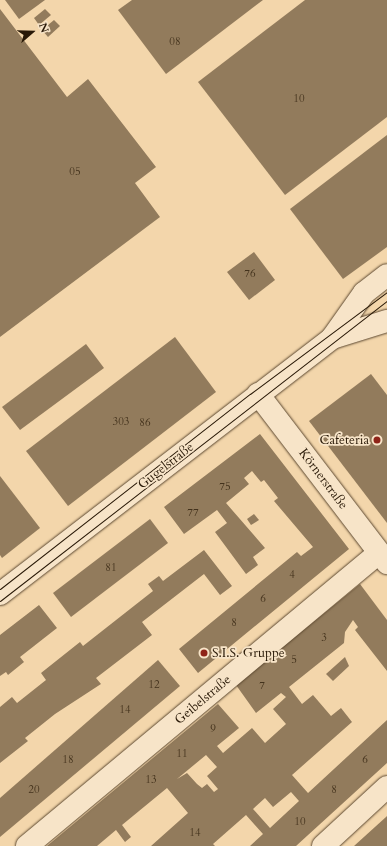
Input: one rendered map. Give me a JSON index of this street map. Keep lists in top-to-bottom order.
{
  "streets": {
    "street": ["Gugelstraße", "Körnerstraße", "Geibelstraße"]
  },
  "crossings": [
    ["Gugelstraße", "Körnerstraße"],
    ["Körnerstraße", "Geibelstraße"]
  ],
  "places": ["Cafeteria", "S.I.S. Gruppe"],
  "house_numbers": [
    "08",
    "10",
    "05",
    "76",
    "303",
    "86",
    "75",
    "77",
    "81",
    "4",
    "6",
    "8",
    "3",
    "5",
    "12",
    "7",
    "14",
    "9",
    "11",
    "18",
    "6",
    "13",
    "20",
    "8",
    "10",
    "14"
  ],
  "north": "right"
}
